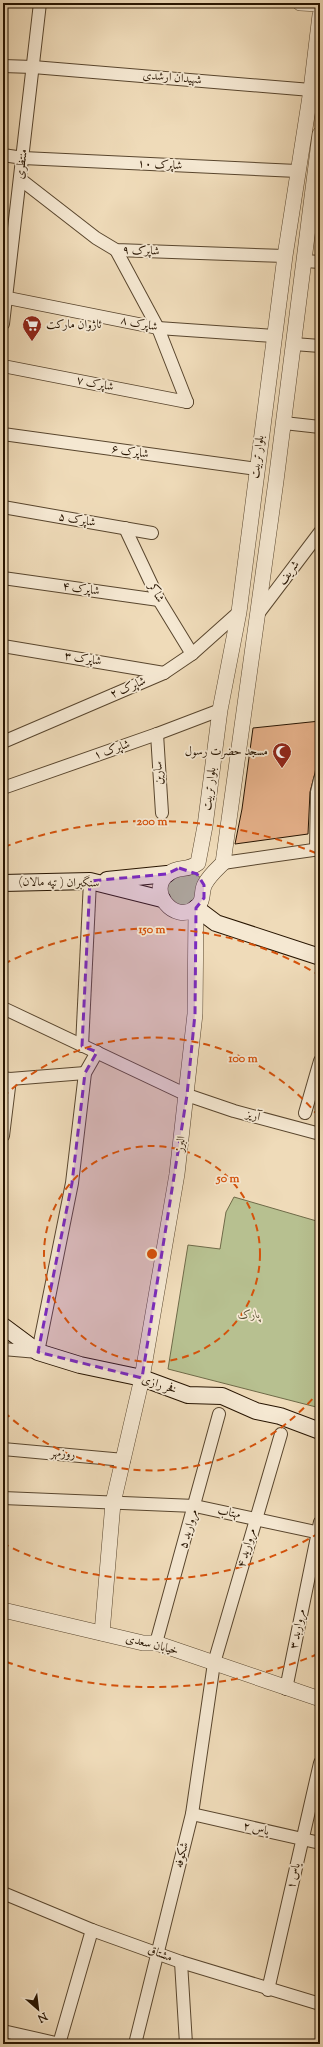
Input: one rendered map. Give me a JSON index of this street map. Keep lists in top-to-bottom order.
{
  "streets": {
    "main road": ["سنگبران ( تپه مالان)", "فخر رازی"],
    "street": [
      "شهیدان ارشدی",
      "منتظری",
      "شاپرک ۱۰",
      "شاپرک ۹",
      "شاپرک ۸",
      "شاپرک ۷",
      "شاپرک ۶",
      "بلوار تربیت",
      "شاپرک ۵",
      "شریف",
      "شاپرک ۴",
      "شاکر",
      "شاپرک ۳",
      "شاپرک ۲",
      "شاپرک ۱",
      "سارین",
      "آریز",
      "البرز",
      "روزمهر",
      "مهتاب",
      "مروارید ۵",
      "مروارید ۴",
      "مرواربد ۳",
      "خیابان سعدی",
      "یاس ۲",
      "شکوفه",
      "یاس ۱",
      "مشتاق"
    ]
  },
  "crossings": [
    ["شهیدان ارشدی", "منتظری"],
    ["شهیدان ارشدی", "بلوار تربیت"],
    ["منتظری", "شاپرک ۱۰"],
    ["منتظری", "شاپرک ۹"],
    ["منتظری", "شاپرک ۸"],
    ["شاپرک ۱۰", "بلوار تربیت"],
    ["شاپرک ۹", "بلوار تربیت"],
    ["شاپرک ۸", "شاپرک ۷"],
    ["شاپرک ۸", "بلوار تربیت"],
    ["شاپرک ۶", "بلوار تربیت"],
    ["بلوار تربیت", "شریف"],
    ["بلوار تربیت", "شاپرک ۲"],
    ["بلوار تربیت", "شاپرک ۱"],
    ["بلوار تربیت", "سنگبران ( تپه مالان)"],
    ["بلوار تربیت", "البرز"],
    ["شاپرک ۵", "شاکر"],
    ["شاپرک ۴", "شاکر"],
    ["شاکر", "شاپرک ۲"],
    ["شاپرک ۳", "شاپرک ۲"],
    ["شاپرک ۱", "سارین"],
    ["سنگبران ( تپه مالان)", "البرز"],
    ["آریز", "البرز"],
    ["البرز", "فخر رازی"],
    ["البرز", "روزمهر"],
    ["البرز", "مهتاب"],
    ["البرز", "خیابان سعدی"],
    ["مهتاب", "مروارید ۵"],
    ["مهتاب", "مروارید ۴"],
    ["مهتاب", "مرواربد ۳"],
    ["مروارید ۵", "خیابان سعدی"],
    ["مروارید ۴", "خیابان سعدی"],
    ["مروارید ۴", "شکوفه"],
    ["مرواربد ۳", "خیابان سعدی"],
    ["خیابان سعدی", "شکوفه"],
    ["یاس ۲", "شکوفه"],
    ["یاس ۲", "یاس ۱"],
    ["شکوفه", "مشتاق"],
    ["یاس ۱", "مشتاق"]
  ],
  "parks": ["پارک"],
  "places": {
    "supermarket": ["ئاژوان مارکت"],
    "mosque": ["مسجد حضرت رسول"]
  },
  "north": "bottom right",
  "rings": [
    "200 m",
    "150 m",
    "100 m",
    "50 m"
  ]
}
